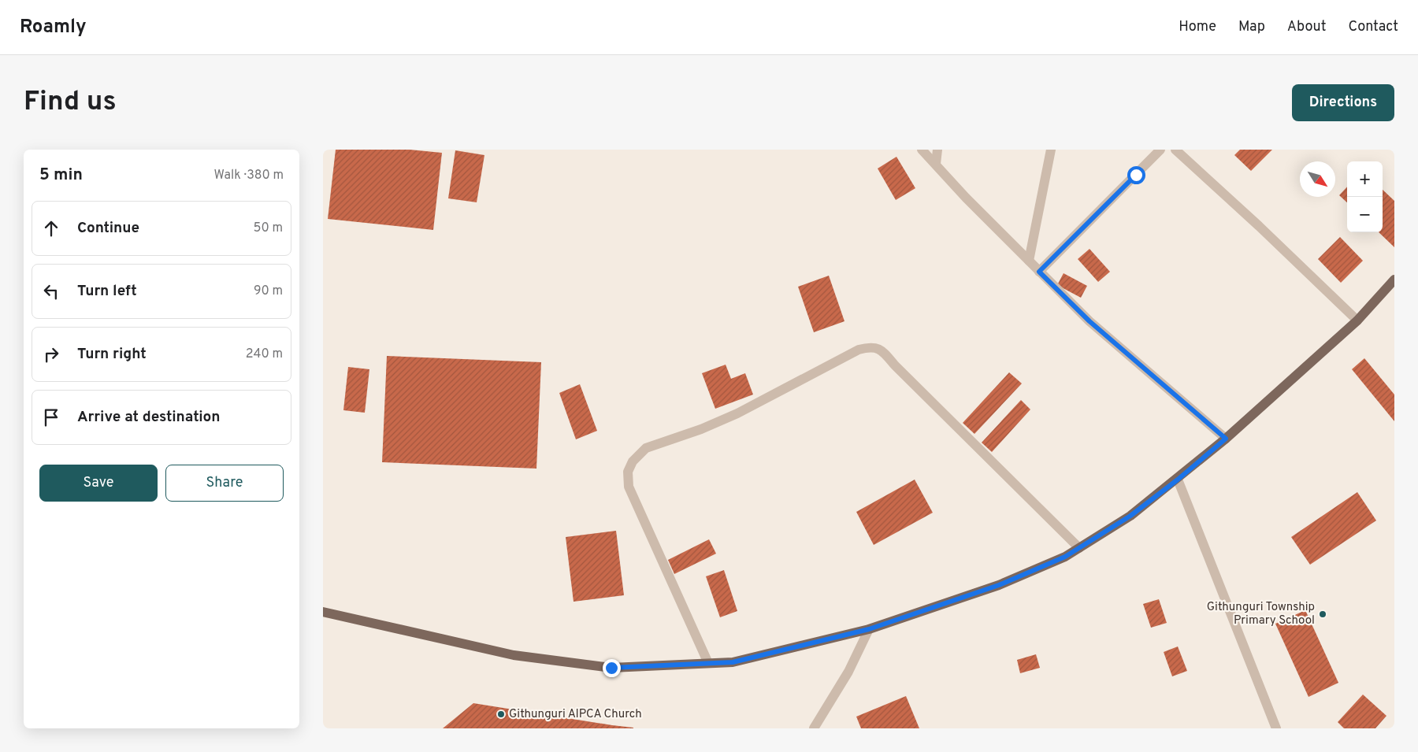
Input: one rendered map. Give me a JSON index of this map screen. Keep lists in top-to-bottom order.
{
  "places": ["Githunguri Township Primary School", "Githunguri AIPCA Church"],
  "north": "bottom right",
  "page": {
    "header": "Roamly",
    "nav": [
      "Home",
      "Map",
      "About",
      "Contact"
    ],
    "buttons": [
      "Directions",
      ["Save", "Share"]
    ],
    "title": "Find us",
    "heading": ["5 min", "Walk · 380 m"],
    "map_buttons": ["+", "−"],
    "list": [
      ["Continue", "50 m"],
      ["Turn left", "90 m"],
      ["Turn right", "240 m"],
      "Arrive at destination"
    ]
  }
}
